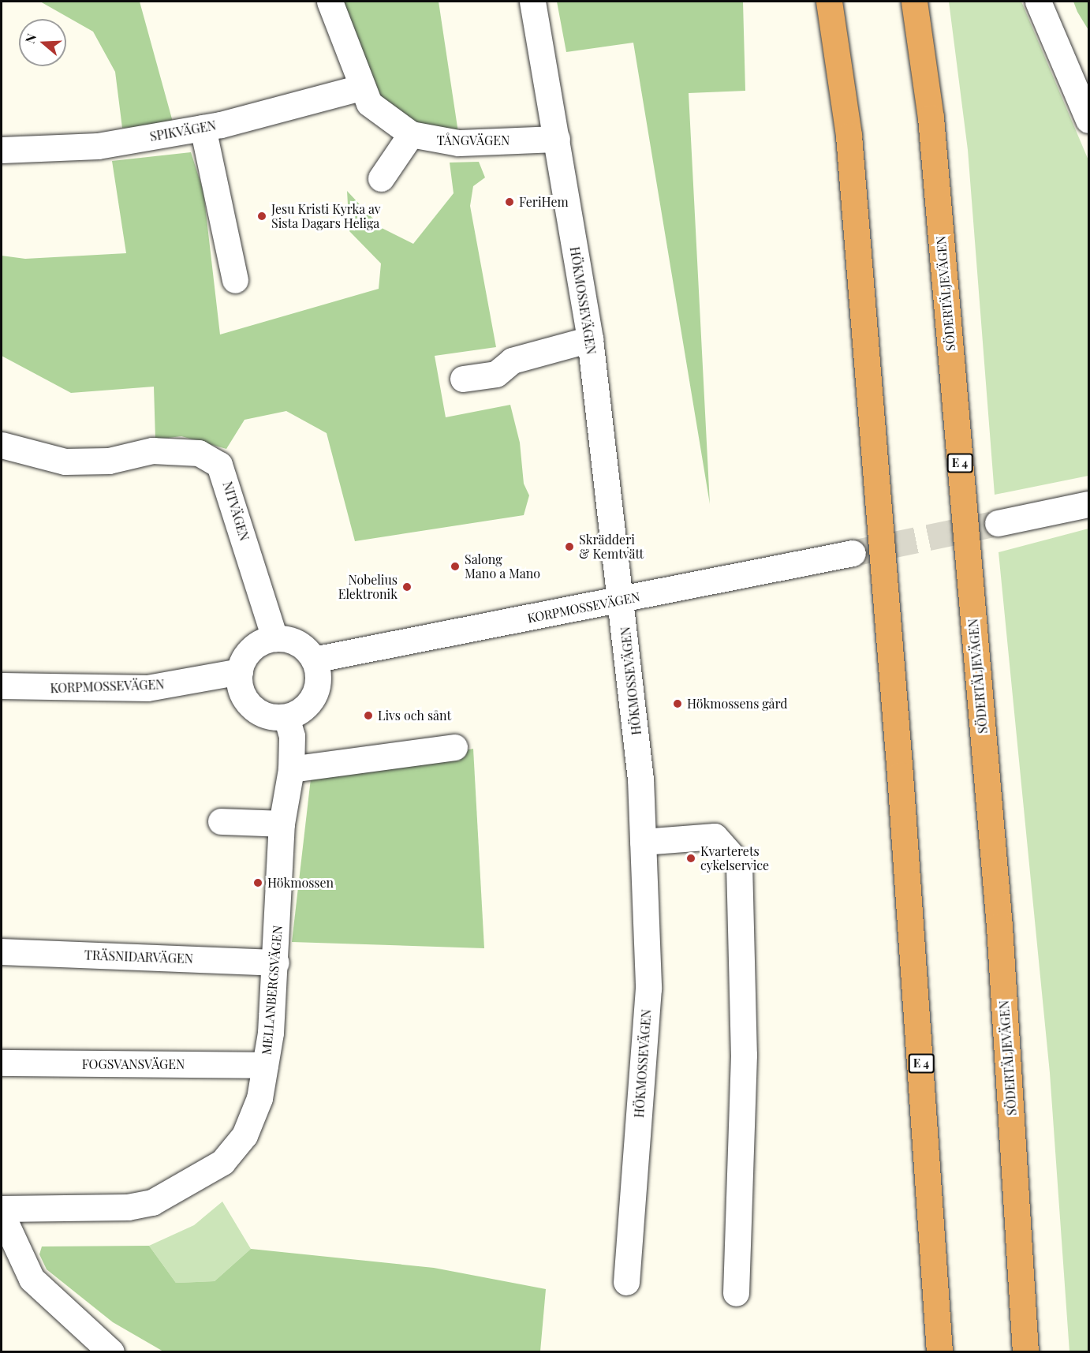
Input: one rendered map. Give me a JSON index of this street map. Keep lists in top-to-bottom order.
{
  "streets": {
    "highway": ["SÖDERTÄLJEVÄGEN", "E 4"],
    "street": [
      "SPIKVÄGEN",
      "TÅNGVÄGEN",
      "HÖKMOSSEVÄGEN",
      "NITVÄGEN",
      "KORPMOSSEVÄGEN",
      "TRÄSNIDARVÄGEN",
      "MELLANBERGSVÄGEN",
      "FOGSVANSVÄGEN"
    ]
  },
  "crossings": [
    ["SPIKVÄGEN", "TÅNGVÄGEN"],
    ["TÅNGVÄGEN", "HÖKMOSSEVÄGEN"],
    ["HÖKMOSSEVÄGEN", "KORPMOSSEVÄGEN"],
    ["NITVÄGEN", "KORPMOSSEVÄGEN"],
    ["NITVÄGEN", "MELLANBERGSVÄGEN"],
    ["KORPMOSSEVÄGEN", "MELLANBERGSVÄGEN"],
    ["TRÄSNIDARVÄGEN", "MELLANBERGSVÄGEN"],
    ["MELLANBERGSVÄGEN", "FOGSVANSVÄGEN"]
  ],
  "places": [
    "FeriHem",
    "Jesu Kristi Kyrka av Sista Dagars Heliga",
    "Skrädderi & Kemtvätt",
    "Salong Mano a Mano",
    "Nobelius Elektronik",
    "Hökmossens gård",
    "Livs och sånt",
    "Kvarterets cykelservice",
    "Hökmossen"
  ],
  "north": "left"
}
